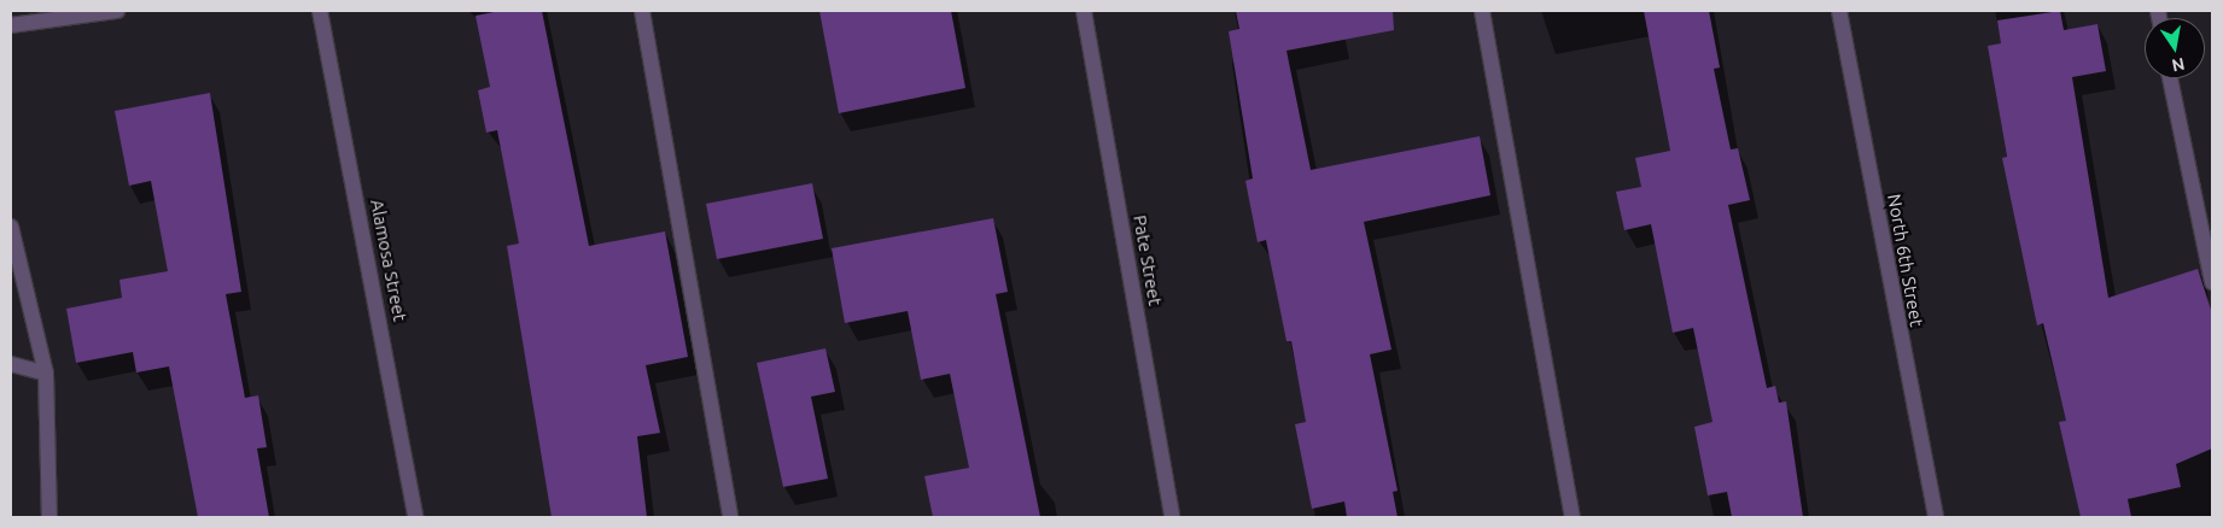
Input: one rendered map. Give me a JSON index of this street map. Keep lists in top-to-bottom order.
{
  "streets": {
    "street": ["Alamosa Street", "Pate Street", "North 6th Street"]
  },
  "north": "bottom"
}
